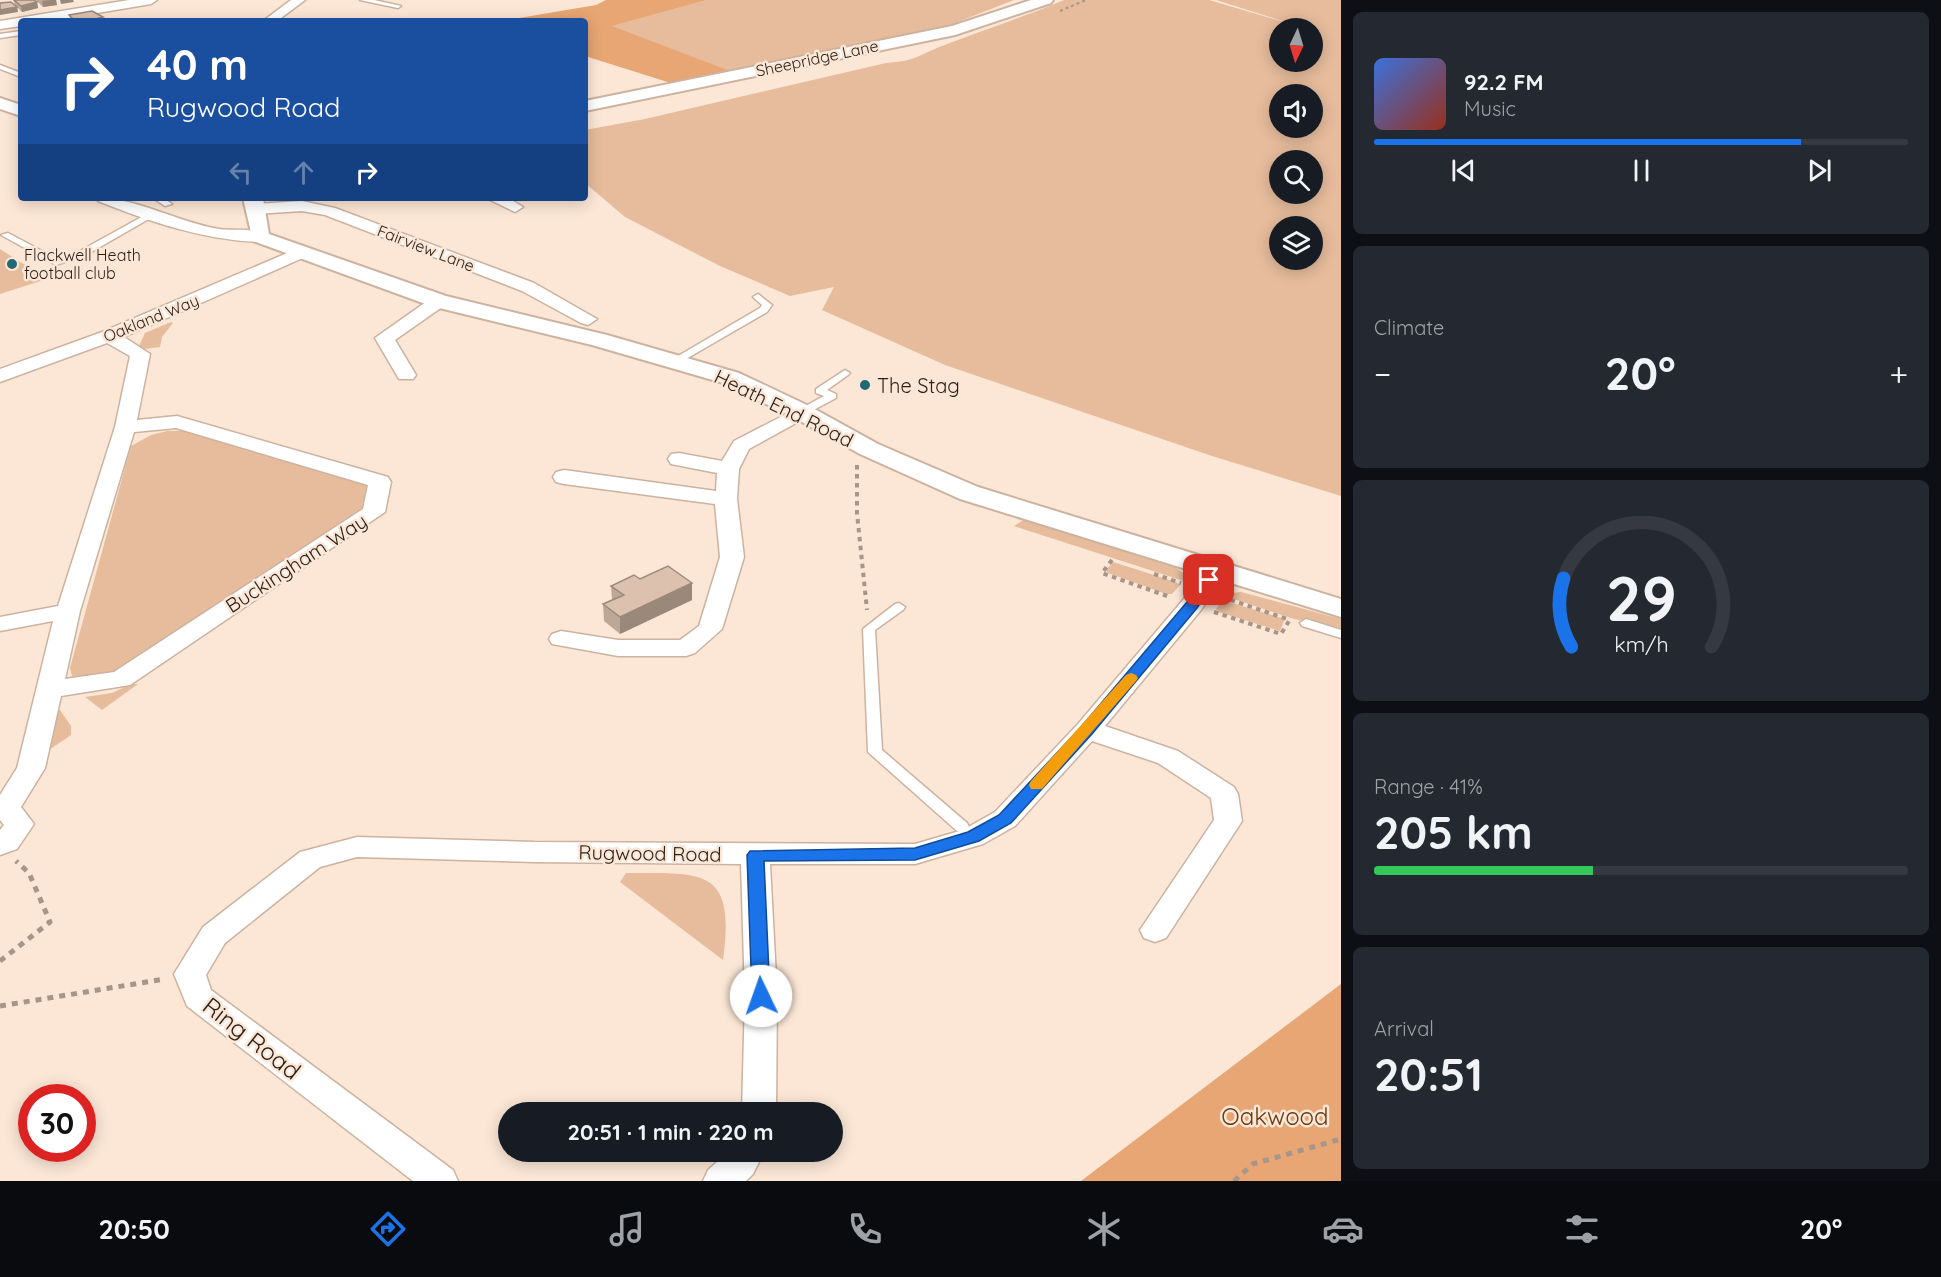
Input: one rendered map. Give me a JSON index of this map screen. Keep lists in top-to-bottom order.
{
  "streets": {
    "street": [
      "Sheepridge Lane",
      "Fairview Lane",
      "Oakland Way",
      "Heath End Road",
      "Buckingham Way",
      "Rugwood Road",
      "Ring Road"
    ]
  },
  "crossings": [
    ["Oakland Way", "Heath End Road"],
    ["Heath End Road", "Rugwood Road"],
    ["Rugwood Road", "Ring Road"]
  ],
  "parks": ["Oakwood"],
  "places": ["Flackwell Heath football club", "The Stag"],
  "north": "bottom",
  "page": {
    "turn": ["40 m", "Rugwood Road"],
    "song": ["92.2 FM", "Music"],
    "tile": [
      "Climate",
      ["Range · 41%", "205 km"],
      ["Arrival", "20:51"]
    ],
    "heat": ["−", "20°", "+"],
    "limit": "30",
    "trip": "20:51 · 1 min · 220 m",
    "tabs": ["20:50", "20°"],
    "gauge": ["29", "km/h"]
  }
}
